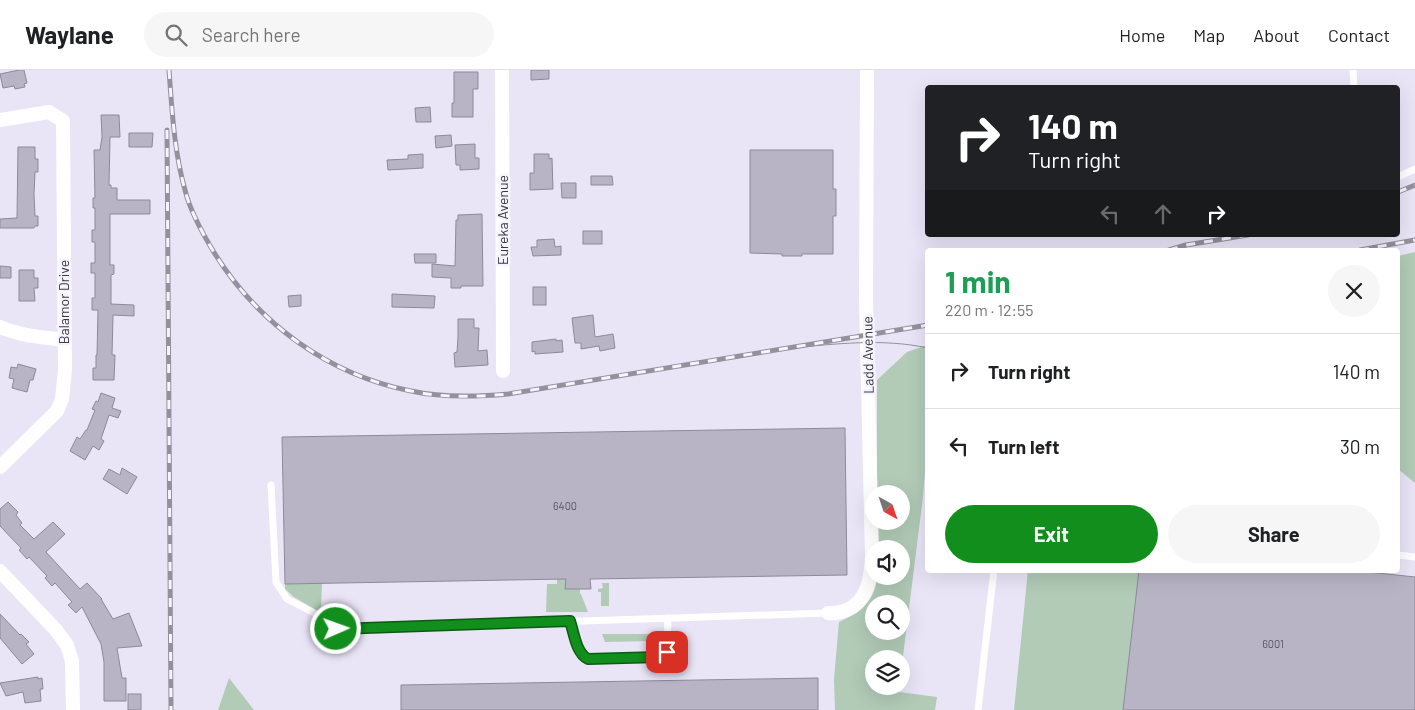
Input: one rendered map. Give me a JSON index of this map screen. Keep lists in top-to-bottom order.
{
  "streets": {
    "street": ["Eureka Avenue", "Balamor Drive", "Ladd Avenue"]
  },
  "house_numbers": ["6400", "6001"],
  "north": "bottom right",
  "page": {
    "header": "Waylane",
    "search": "Search here",
    "nav": [
      "Home",
      "Map",
      "About",
      "Contact"
    ],
    "turn": ["140 m", "Turn right"],
    "heading": ["1 min", "220 m · 12:55"],
    "list": [
      {
        "name": "Turn right",
        "value": "140 m"
      },
      {
        "name": "Turn left",
        "value": "30 m"
      }
    ],
    "buttons": ["Exit", "Share"]
  }
}
